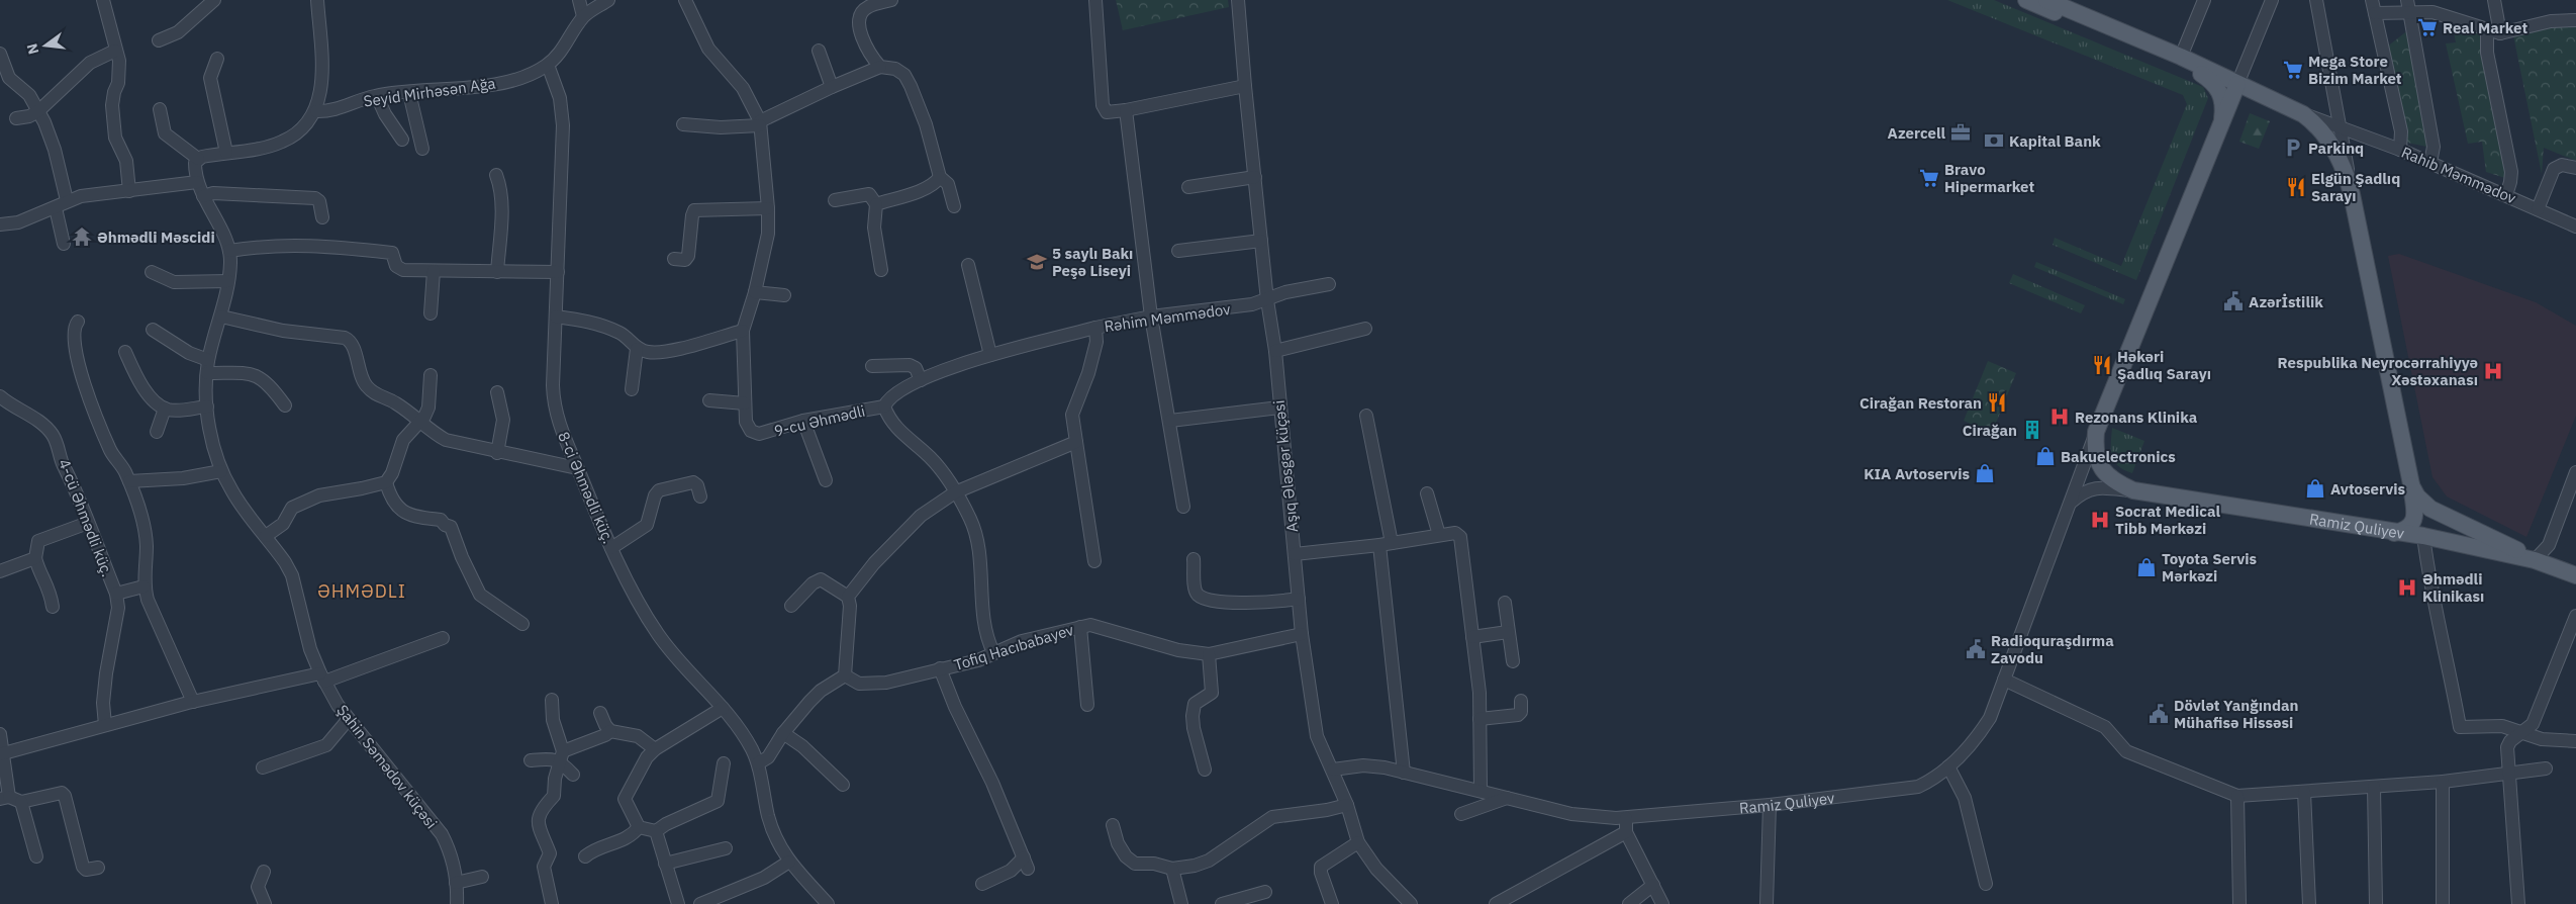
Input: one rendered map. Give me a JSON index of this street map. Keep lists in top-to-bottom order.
{
  "streets": {
    "main road": ["Ramiz Quliyev"],
    "street": [
      "Seyid Mirhəsən Ağa",
      "Rahib Məmmədov",
      "Rəhim Məmmədov",
      "9-cu Əhmədli",
      "Aşıq Ələsgər küçəsi",
      "8-ci Əhmədli küç.",
      "4-cü Əhmədli küç.",
      "Tofiq Hacıbabayev",
      "Şahin Səmədov küçəsi"
    ]
  },
  "crossings": [
    ["Seyid Mirhəsən Ağa", "8-ci Əhmədli küç."],
    ["Rəhim Məmmədov", "Aşıq Ələsgər küçəsi"],
    ["9-cu Əhmədli", "Tofiq Hacıbabayev"],
    ["Aşıq Ələsgər küçəsi", "Ramiz Quliyev"],
    ["Aşıq Ələsgər küçəsi", "Tofiq Hacıbabayev"]
  ],
  "districts": ["ƏHMƏDLI"],
  "places": {
    "supermarket": ["Real Market", "Mega Store Bizim Market", "Bravo Hipermarket"],
    "office": ["Azercell"],
    "bank": ["Kapital Bank"],
    "parking": ["Parkinq"],
    "restaurant": ["Elgün Şadlıq Sarayı", "Həkəri Şadlıq Sarayı", "Cirağan Restoran"],
    "temple": ["Әhmәdli Mәscidi"],
    "school or university": ["5 saylı Bakı Peşə Liseyi"],
    "public building": ["Azərİstilik", "Radioquraşdırma Zavodu", "Dövlət Yanğından Mühafisə Hissəsi"],
    "hospital": [
      "Respublika Neyrocərrahiyyə Xəstəxanası",
      "Rezonans Klinika",
      "Socrat Medical Tibb Mərkəzi",
      "Əhmədli Klinikası"
    ],
    "building": ["Cirağan"],
    "shop": [
      "Bakuelectronics",
      "KIA Avtoservis",
      "Avtoservis",
      "Toyota Servis Mərkəzi"
    ]
  },
  "north": "left"
}
